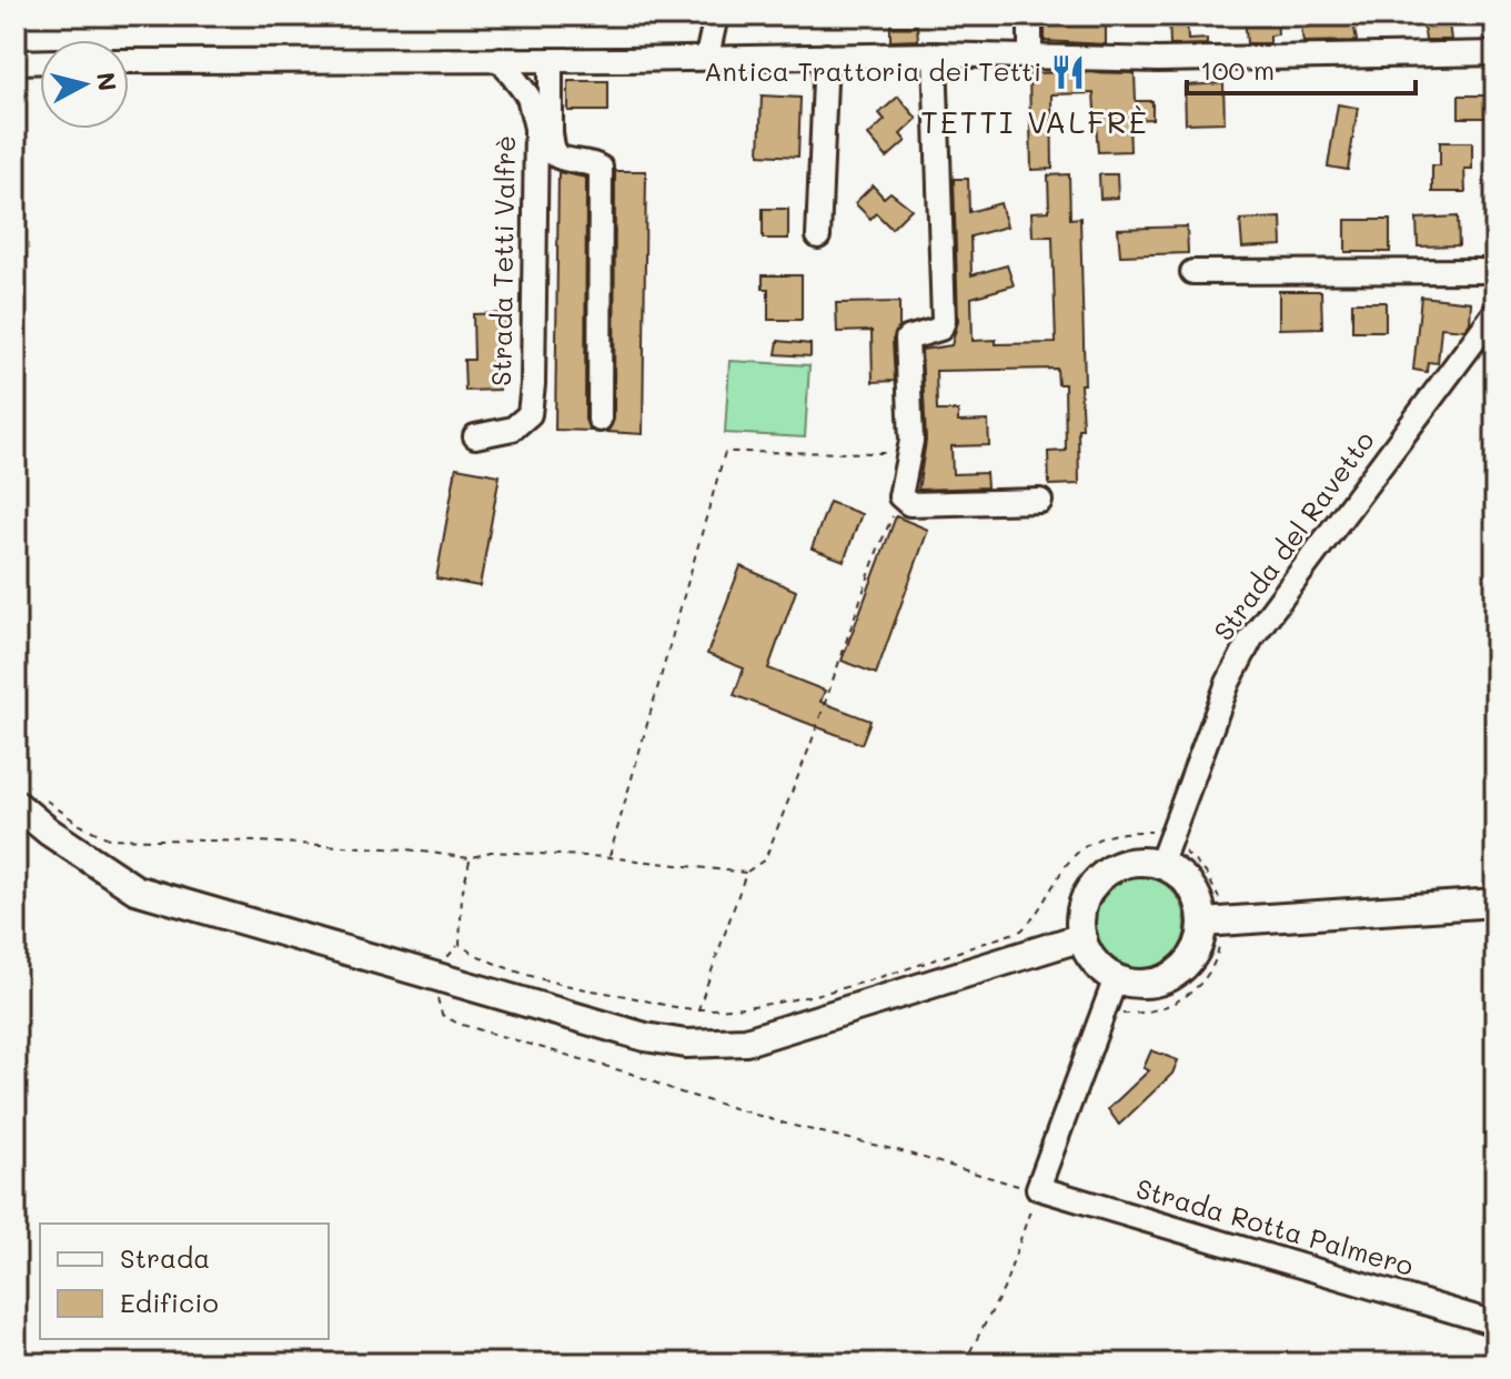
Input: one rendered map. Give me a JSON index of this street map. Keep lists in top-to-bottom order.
{
  "streets": {
    "street": ["Strada Tetti Valfrè", "Strada del Ravetto", "Strada Rotta Palmero"]
  },
  "districts": ["TETTI VALFRÈ"],
  "places": {
    "restaurant": ["Antica Trattoria dei Tetti"]
  },
  "legend": ["Strada", "Edificio"],
  "scale_bar": "100 m",
  "north": "right"
}
